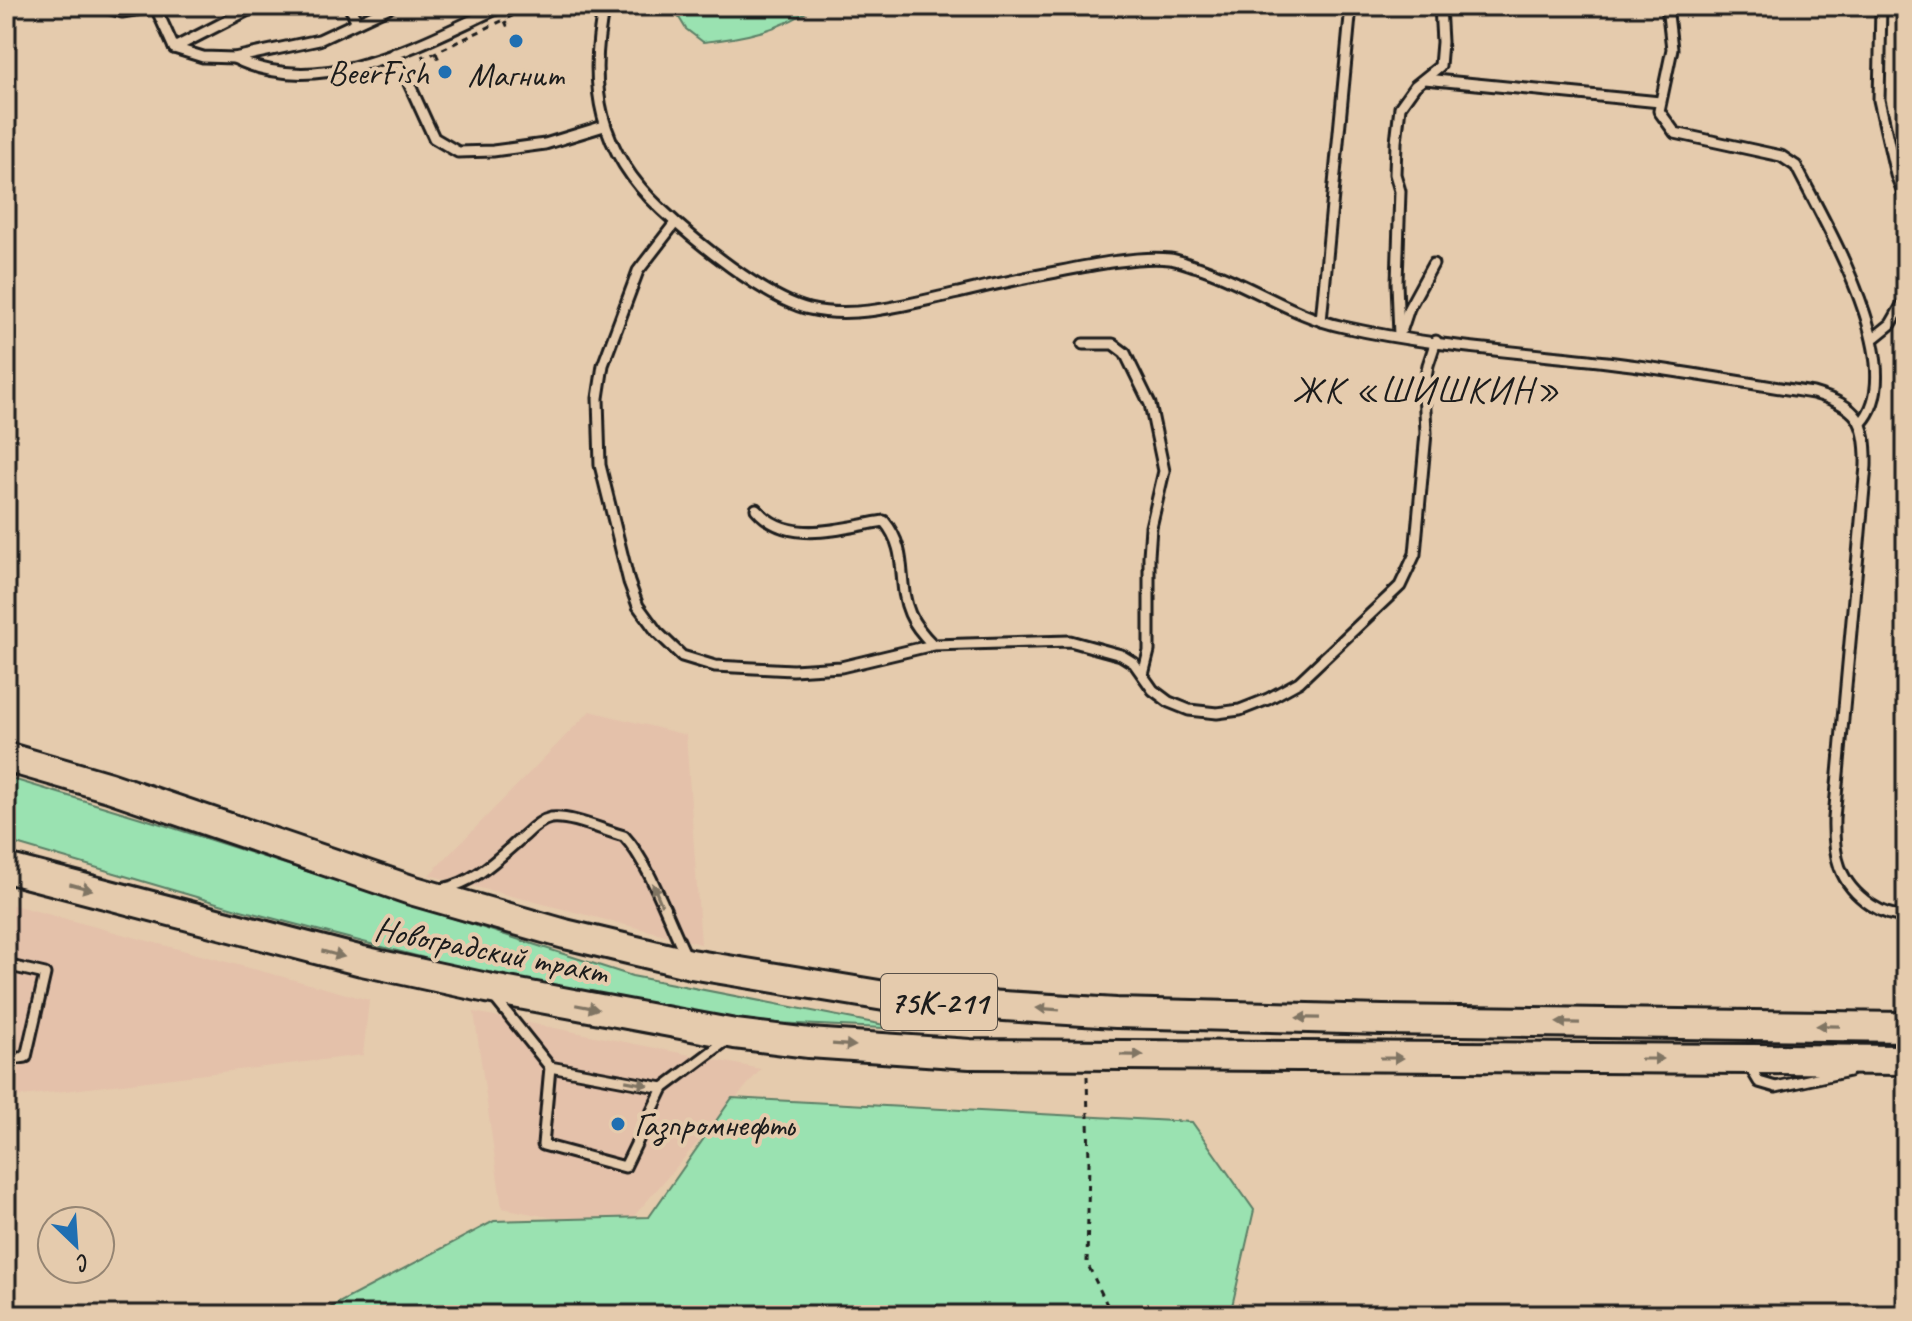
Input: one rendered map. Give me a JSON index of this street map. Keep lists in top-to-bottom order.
{
  "streets": {
    "main road": ["Новоградский тракт", "75К-211"]
  },
  "crossings": [
    ["Новоградский тракт", "75К-211"]
  ],
  "districts": ["ЖК «ШИШКИН»"],
  "places": ["Магнит", "BeerFish", "Газпромнефть"],
  "north": "bottom right"
}
